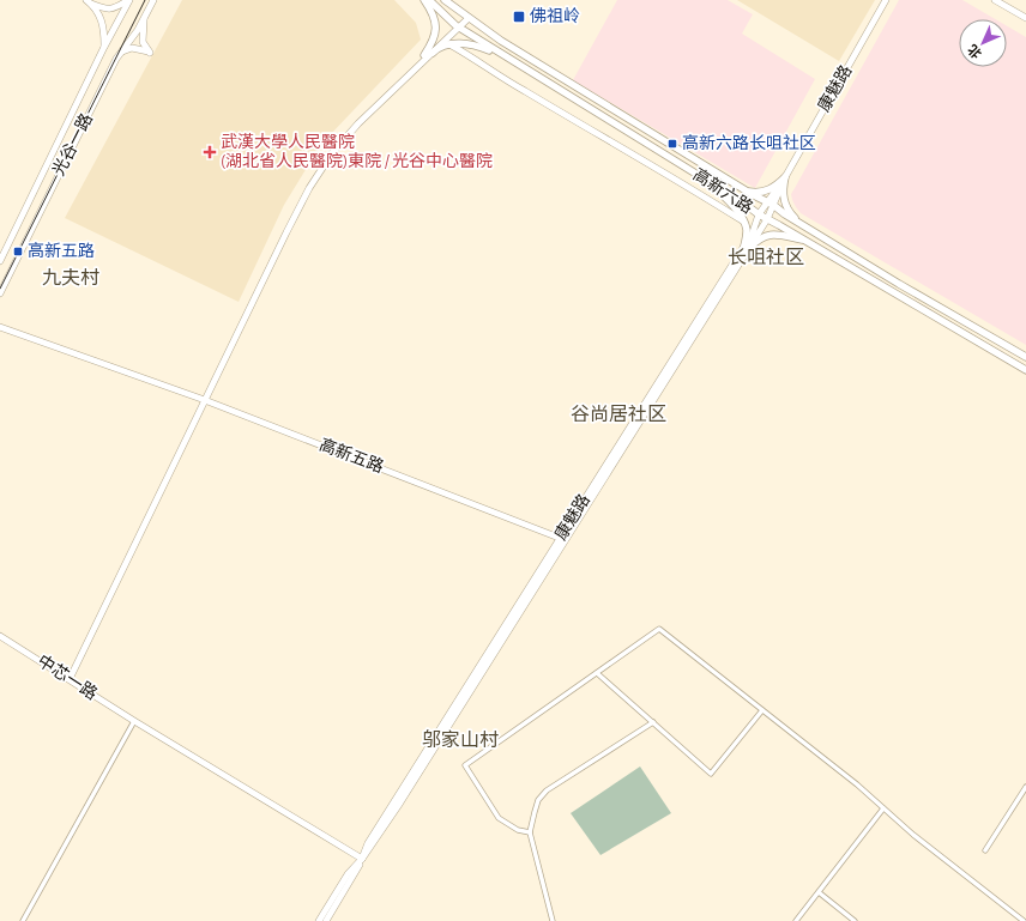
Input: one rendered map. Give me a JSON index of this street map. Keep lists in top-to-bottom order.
{
  "streets": {
    "main road": [
      "康魅路",
      "光谷一路",
      "高新六路",
      "高新五路",
      "中芯一路"
    ]
  },
  "crossings": [
    ["康魅路", "高新六路"],
    ["康魅路", "高新五路"],
    ["康魅路", "中芯一路"]
  ],
  "districts": [
    "长咀社区",
    "九夫村",
    "谷尚居社区",
    "邬家山村"
  ],
  "places": {
    "transit": ["佛祖岭", "高新六路长咀社区", "高新五路"],
    "health": ["武漢大學人民醫院 (湖北省人民醫院)東院 / 光谷中心醫院"]
  },
  "north": "bottom left"
}
